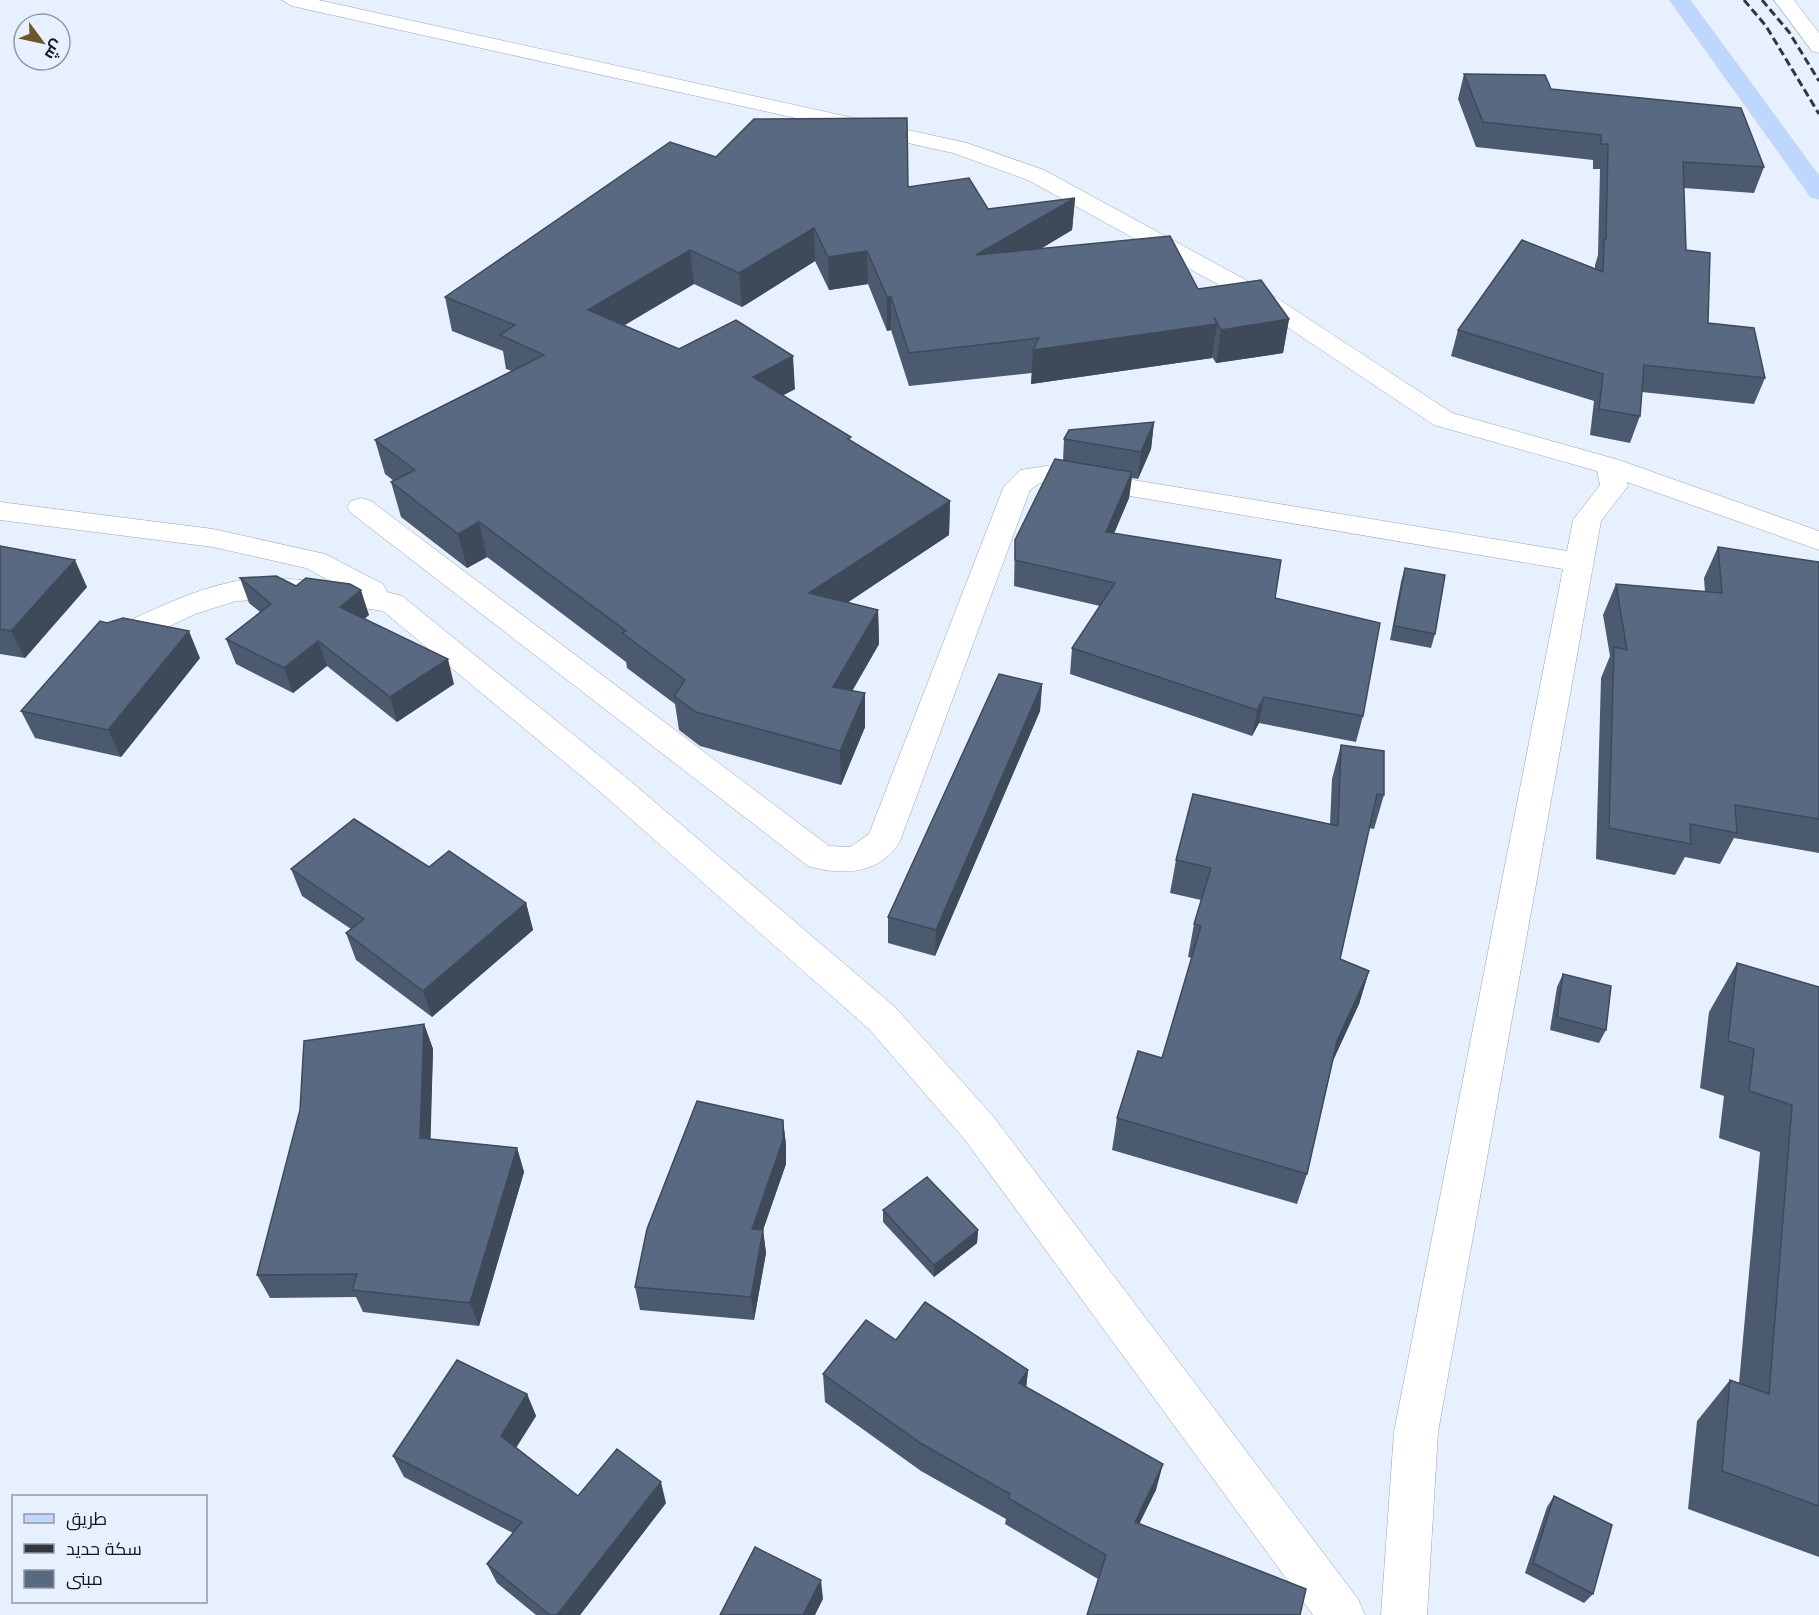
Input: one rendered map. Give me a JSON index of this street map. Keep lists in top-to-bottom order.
{
  "legend": ["طريق", "سكة حديد", "مبنى"],
  "north": "bottom right"
}
